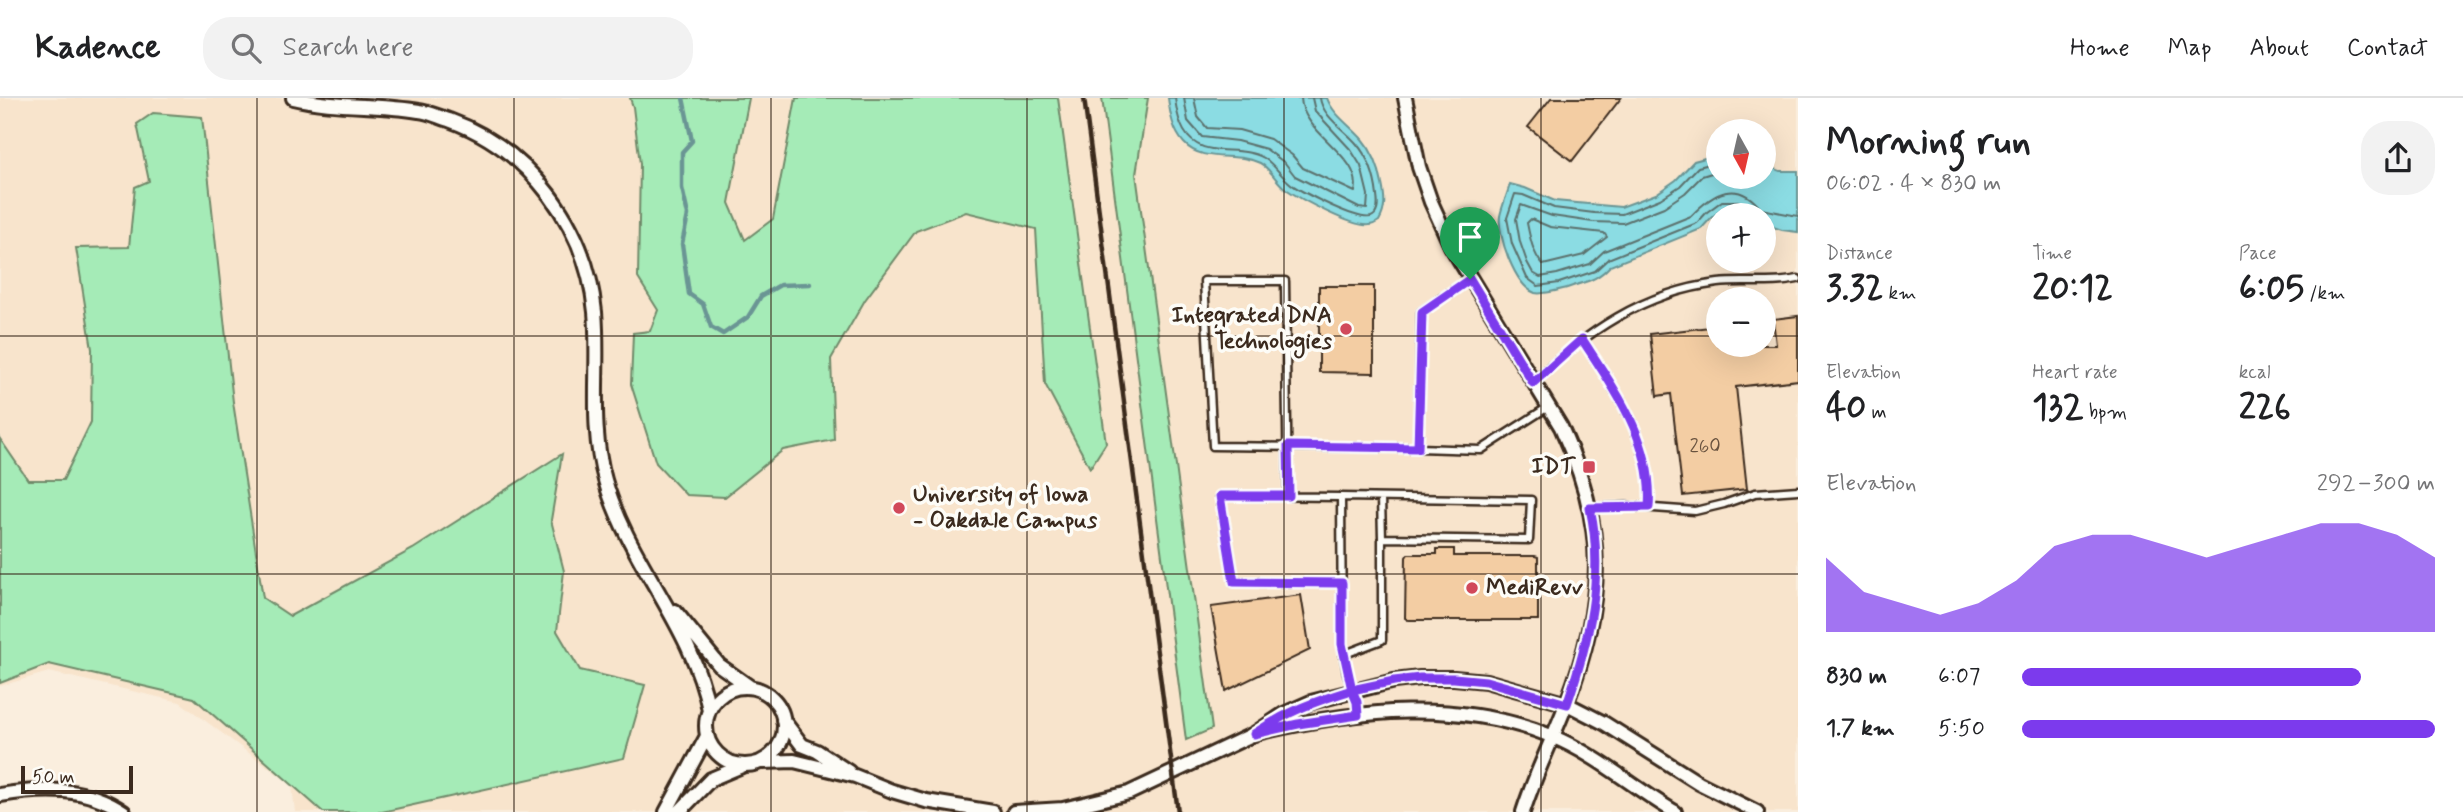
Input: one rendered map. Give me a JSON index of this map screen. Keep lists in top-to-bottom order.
{
  "places": {
    "other": ["Integrated DNA Technologies", "University of Iowa - Oakdale Campus", "MediRevv"],
    "transit": ["IDT"]
  },
  "house_numbers": ["260"],
  "scale_bar": "50 m",
  "north": "bottom",
  "page": {
    "header": "Kadence",
    "search": "Search here",
    "nav": [
      "Home",
      "Map",
      "About",
      "Contact"
    ],
    "heading": ["Morning run", "06:02 · 4 × 830 m"],
    "map_buttons": ["+", "−"],
    "stats": [
      ["Distance", "3.32 km"],
      ["Time", "20:12"],
      ["Pace", "6:05 /km"],
      ["Elevation", "40 m"],
      ["Heart rate", "132 bpm"],
      ["kcal", "226"]
    ],
    "chart": ["Elevation", "292–300 m"],
    "list": [
      {
        "name": "830 m",
        "note": "6:07"
      },
      {
        "name": "1.7 km",
        "note": "5:50"
      }
    ],
    "scale": "50 m"
  }
}
